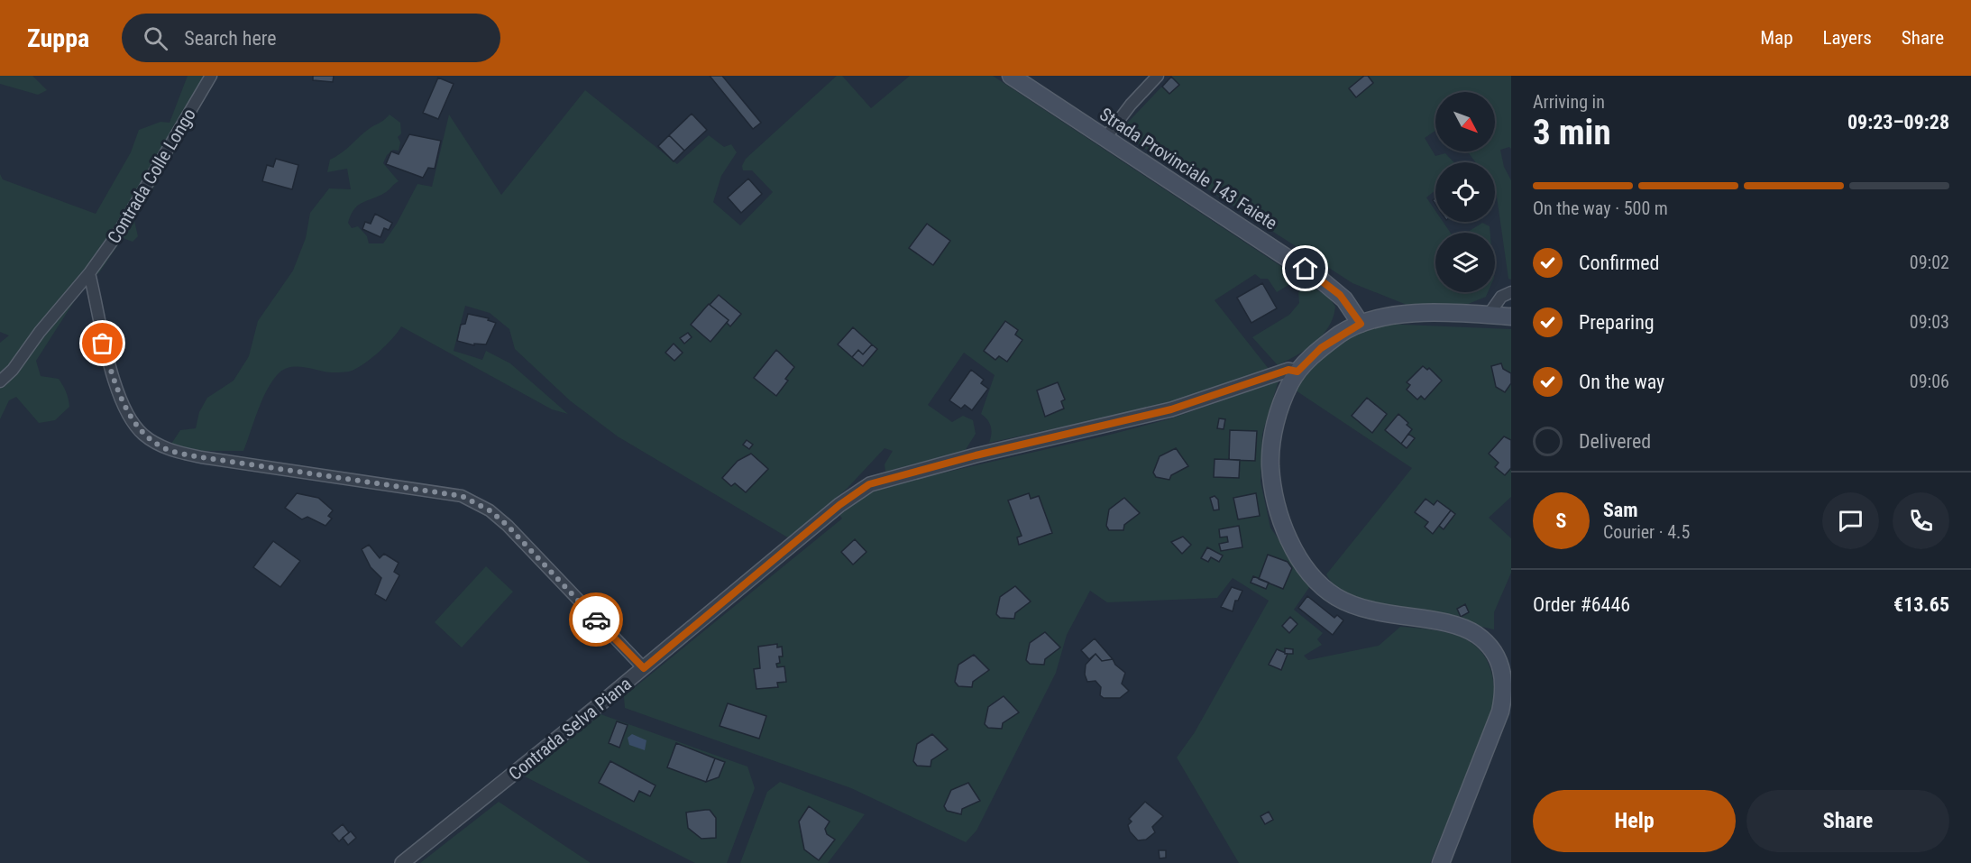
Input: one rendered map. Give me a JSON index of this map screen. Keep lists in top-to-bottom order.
{
  "streets": {
    "main road": ["Strada Provinciale 143 Faiete"],
    "street": ["Contrada Colle Longo", "Contrada Selva Piana"]
  },
  "north": "bottom right",
  "page": {
    "header": "Zuppa",
    "search": "Search here",
    "nav": ["Map", "Layers", "Share"],
    "heading": ["3 min", "Arriving in", "09:23–09:28"],
    "panel": [
      "Sam",
      "Courier · 4.5",
      "Order #6446",
      "€13.65"
    ],
    "bar": "On the way · 500 m",
    "list": [
      ["Confirmed", "09:02"],
      ["Preparing", "09:03"],
      ["On the way", "09:06"],
      "Delivered"
    ],
    "round": "S",
    "buttons": ["Help", "Share"]
  }
}
